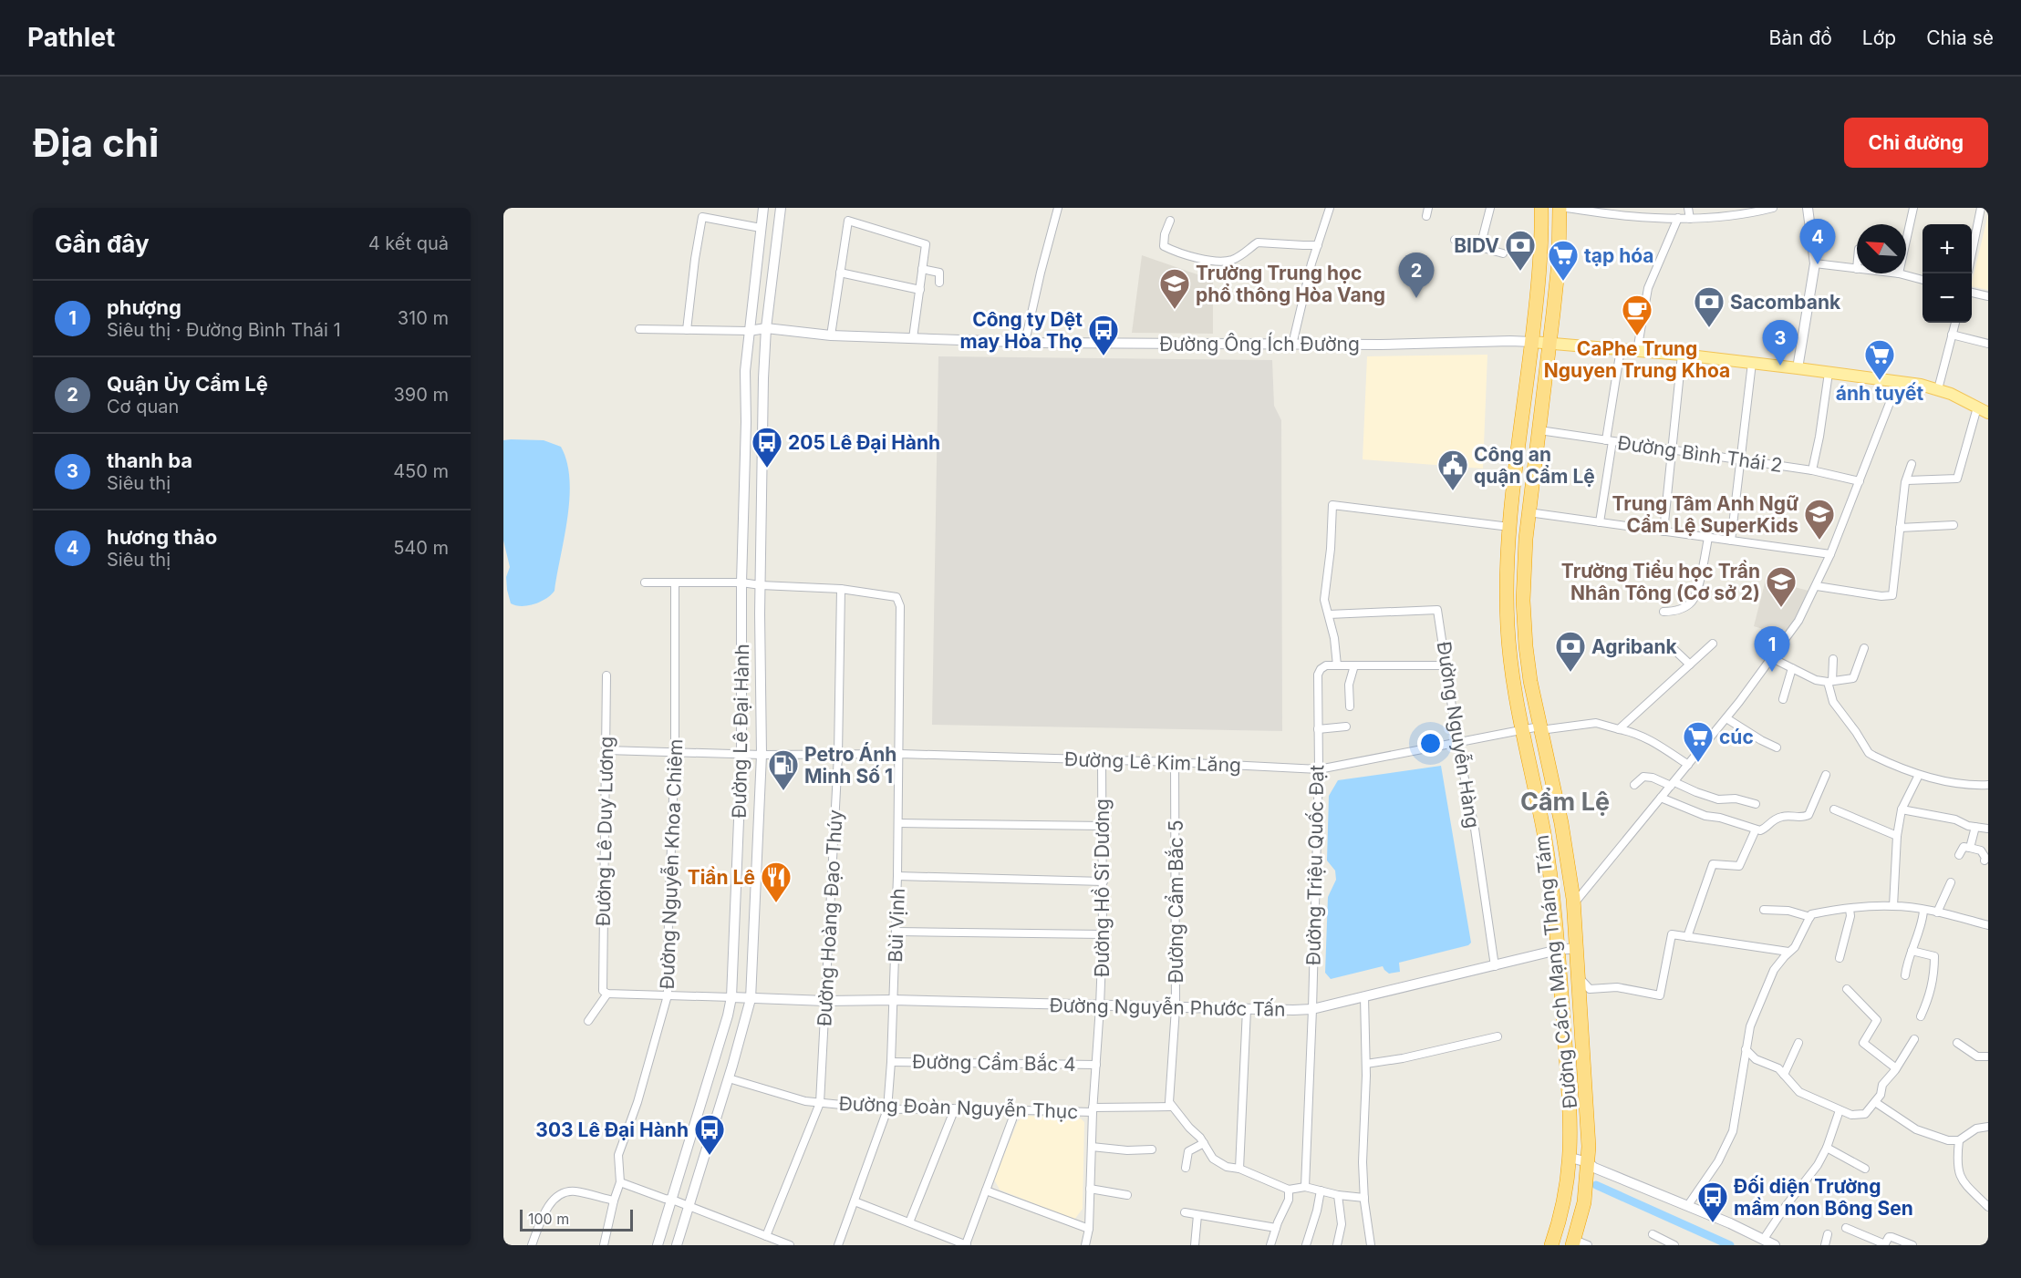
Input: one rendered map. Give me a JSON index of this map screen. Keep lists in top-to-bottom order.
{
  "streets": {
    "highway": ["Đường Cách Mạng Tháng Tám"],
    "main road": ["Đường Ông Ích Đường", "Đường Lê Đại Hành", "Đường Nguyễn Phước Tấn"],
    "street": [
      "Đường Bình Thái 2",
      "Đường Nguyễn Hàng",
      "Đường Lê Kim Lăng",
      "Đường Lê Duy Lương",
      "Đường Nguyễn Khoa Chiêm",
      "Đường Triệu Quốc Đạt",
      "Đường Hồ Sĩ Dương",
      "Đường Cẩm Bắc 5",
      "Đường Hoàng Đạo Thúy",
      "Bùi Vịnh",
      "Đường Cẩm Bắc 4",
      "Đường Đoàn Nguyễn Thục"
    ]
  },
  "crossings": [
    ["Đường Ông Ích Đường", "Đường Lê Đại Hành"],
    ["Đường Ông Ích Đường", "Đường Cách Mạng Tháng Tám"],
    ["Đường Bình Thái 2", "Đường Cách Mạng Tháng Tám"],
    ["Đường Lê Đại Hành", "Đường Lê Kim Lăng"],
    ["Đường Lê Đại Hành", "Đường Nguyễn Phước Tấn"],
    ["Đường Lê Đại Hành", "Đường Đoàn Nguyễn Thục"],
    ["Đường Nguyễn Hàng", "Đường Lê Kim Lăng"],
    ["Đường Nguyễn Hàng", "Đường Nguyễn Phước Tấn"],
    ["Đường Lê Kim Lăng", "Đường Lê Duy Lương"],
    ["Đường Lê Kim Lăng", "Đường Nguyễn Khoa Chiêm"],
    ["Đường Lê Kim Lăng", "Đường Triệu Quốc Đạt"],
    ["Đường Lê Kim Lăng", "Đường Hồ Sĩ Dương"],
    ["Đường Lê Kim Lăng", "Đường Cẩm Bắc 5"],
    ["Đường Lê Kim Lăng", "Đường Hoàng Đạo Thúy"],
    ["Đường Lê Kim Lăng", "Bùi Vịnh"],
    ["Đường Lê Kim Lăng", "Đường Cách Mạng Tháng Tám"],
    ["Đường Triệu Quốc Đạt", "Đường Nguyễn Phước Tấn"],
    ["Đường Hồ Sĩ Dương", "Đường Nguyễn Phước Tấn"],
    ["Đường Hồ Sĩ Dương", "Đường Cẩm Bắc 4"],
    ["Đường Hồ Sĩ Dương", "Đường Đoàn Nguyễn Thục"],
    ["Đường Cẩm Bắc 5", "Đường Nguyễn Phước Tấn"],
    ["Đường Cẩm Bắc 5", "Đường Đoàn Nguyễn Thục"],
    ["Đường Hoàng Đạo Thúy", "Bùi Vịnh"],
    ["Đường Hoàng Đạo Thúy", "Đường Nguyễn Phước Tấn"],
    ["Đường Hoàng Đạo Thúy", "Đường Đoàn Nguyễn Thục"],
    ["Bùi Vịnh", "Đường Nguyễn Phước Tấn"],
    ["Bùi Vịnh", "Đường Cẩm Bắc 4"],
    ["Bùi Vịnh", "Đường Đoàn Nguyễn Thục"],
    ["Đường Cách Mạng Tháng Tám", "Đường Nguyễn Phước Tấn"]
  ],
  "districts": ["Cẩm Lệ"],
  "places": {
    "bank": ["BIDV", "Sacombank", "Agribank"],
    "supermarket": ["tạp hóa", "ánh tuyết", "cúc"],
    "school or university": ["Trường Trung học phổ thông Hòa Vang", "Trung Tâm Anh Ngữ Cẩm Lệ SuperKids", "Trường Tiểu học Trần Nhân Tông (Cơ sở 2)"],
    "cafe": ["CaPhe Trung Nguyen Trung Khoa"],
    "bus stop": [
      "Công ty Dệt may Hòa Thọ",
      "205 Lê Đại Hành",
      "303 Lê Đại Hành",
      "Đối diện Trường mầm non Bông Sen"
    ],
    "public building": ["Công an quận Cẩm Lệ"],
    "fuel station": ["Petro Ánh Minh Số 1"],
    "restaurant": ["Tiần Lê"]
  },
  "scale_bar": "100 m",
  "north": "top left",
  "page": {
    "header": "Pathlet",
    "nav": ["Bản đồ", "Lớp", "Chia sẻ"],
    "buttons": "Chỉ đường",
    "title": "Địa chỉ",
    "heading": ["Gần đây", "4 kết quả"],
    "pins": [
      "4",
      "2",
      "3",
      "1"
    ],
    "map_buttons": ["+", "−"],
    "list": [
      {
        "mark": "1",
        "name": "phượng",
        "note": "Siêu thị · Đường Bình Thái 1",
        "value": "310 m"
      },
      {
        "mark": "2",
        "name": "Quận Ủy Cẩm Lệ",
        "note": "Cơ quan",
        "value": "390 m"
      },
      {
        "mark": "3",
        "name": "thanh ba",
        "note": "Siêu thị",
        "value": "450 m"
      },
      {
        "mark": "4",
        "name": "hương thảo",
        "note": "Siêu thị",
        "value": "540 m"
      }
    ],
    "scale": "100 m"
  }
}
